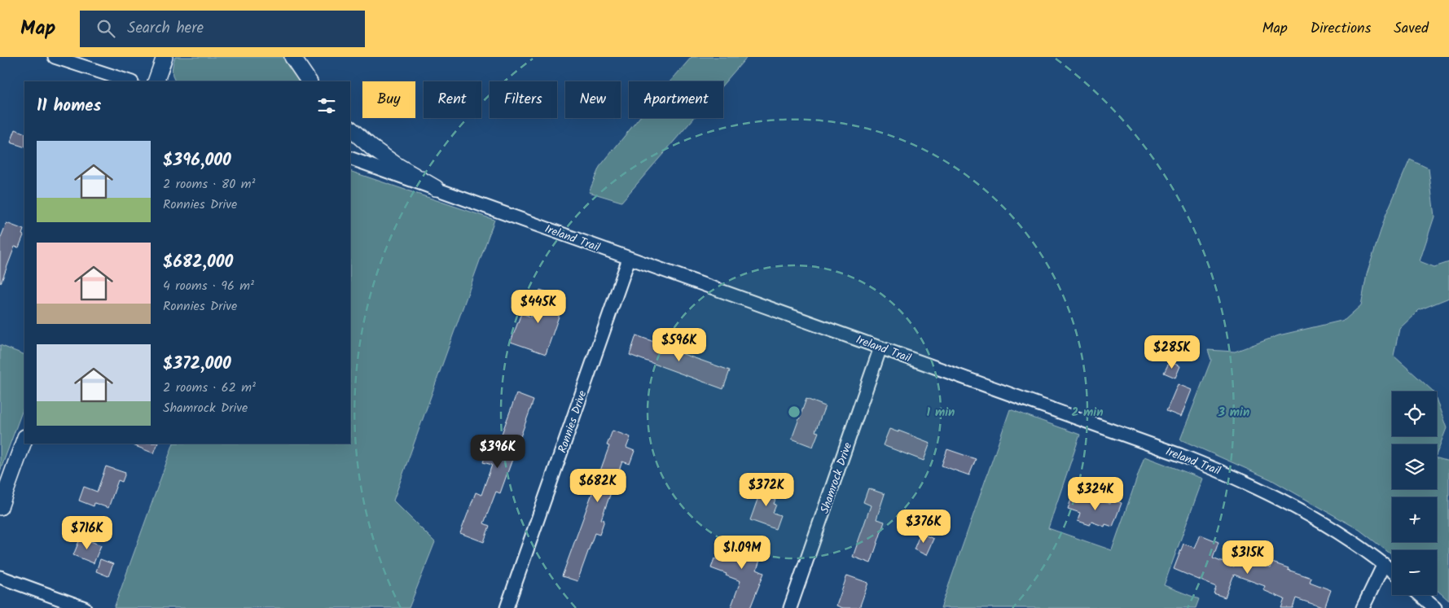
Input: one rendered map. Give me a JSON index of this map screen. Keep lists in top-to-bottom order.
{
  "streets": {
    "street": ["Ireland Trail", "Ronnies Drive", "Shamrock Drive"]
  },
  "crossings": [
    ["Ireland Trail", "Ronnies Drive"],
    ["Ireland Trail", "Shamrock Drive"]
  ],
  "page": {
    "header": "Map",
    "search": "Search here",
    "nav": ["Map", "Directions", "Saved"],
    "chip": [
      "Buy",
      "Rent",
      "Filters",
      "New",
      "Apartment"
    ],
    "heading": "11 homes",
    "list": [
      {
        "name": "$396,000",
        "note": "2 rooms · 80 m² · Ronnies Drive"
      },
      {
        "name": "$682,000",
        "note": "4 rooms · 96 m² · Ronnies Drive"
      },
      {
        "name": "$372,000",
        "note": "2 rooms · 62 m² · Shamrock Drive"
      }
    ],
    "price": [
      "$445K",
      "$596K",
      "$285K",
      "$396K",
      "$682K",
      "$372K",
      "$324K",
      "$376K",
      "$716K",
      "$1.09M",
      "$315K"
    ],
    "map_buttons": ["+", "−"]
  },
  "rings": ["1 min", "2 min", "3 min"]
}
